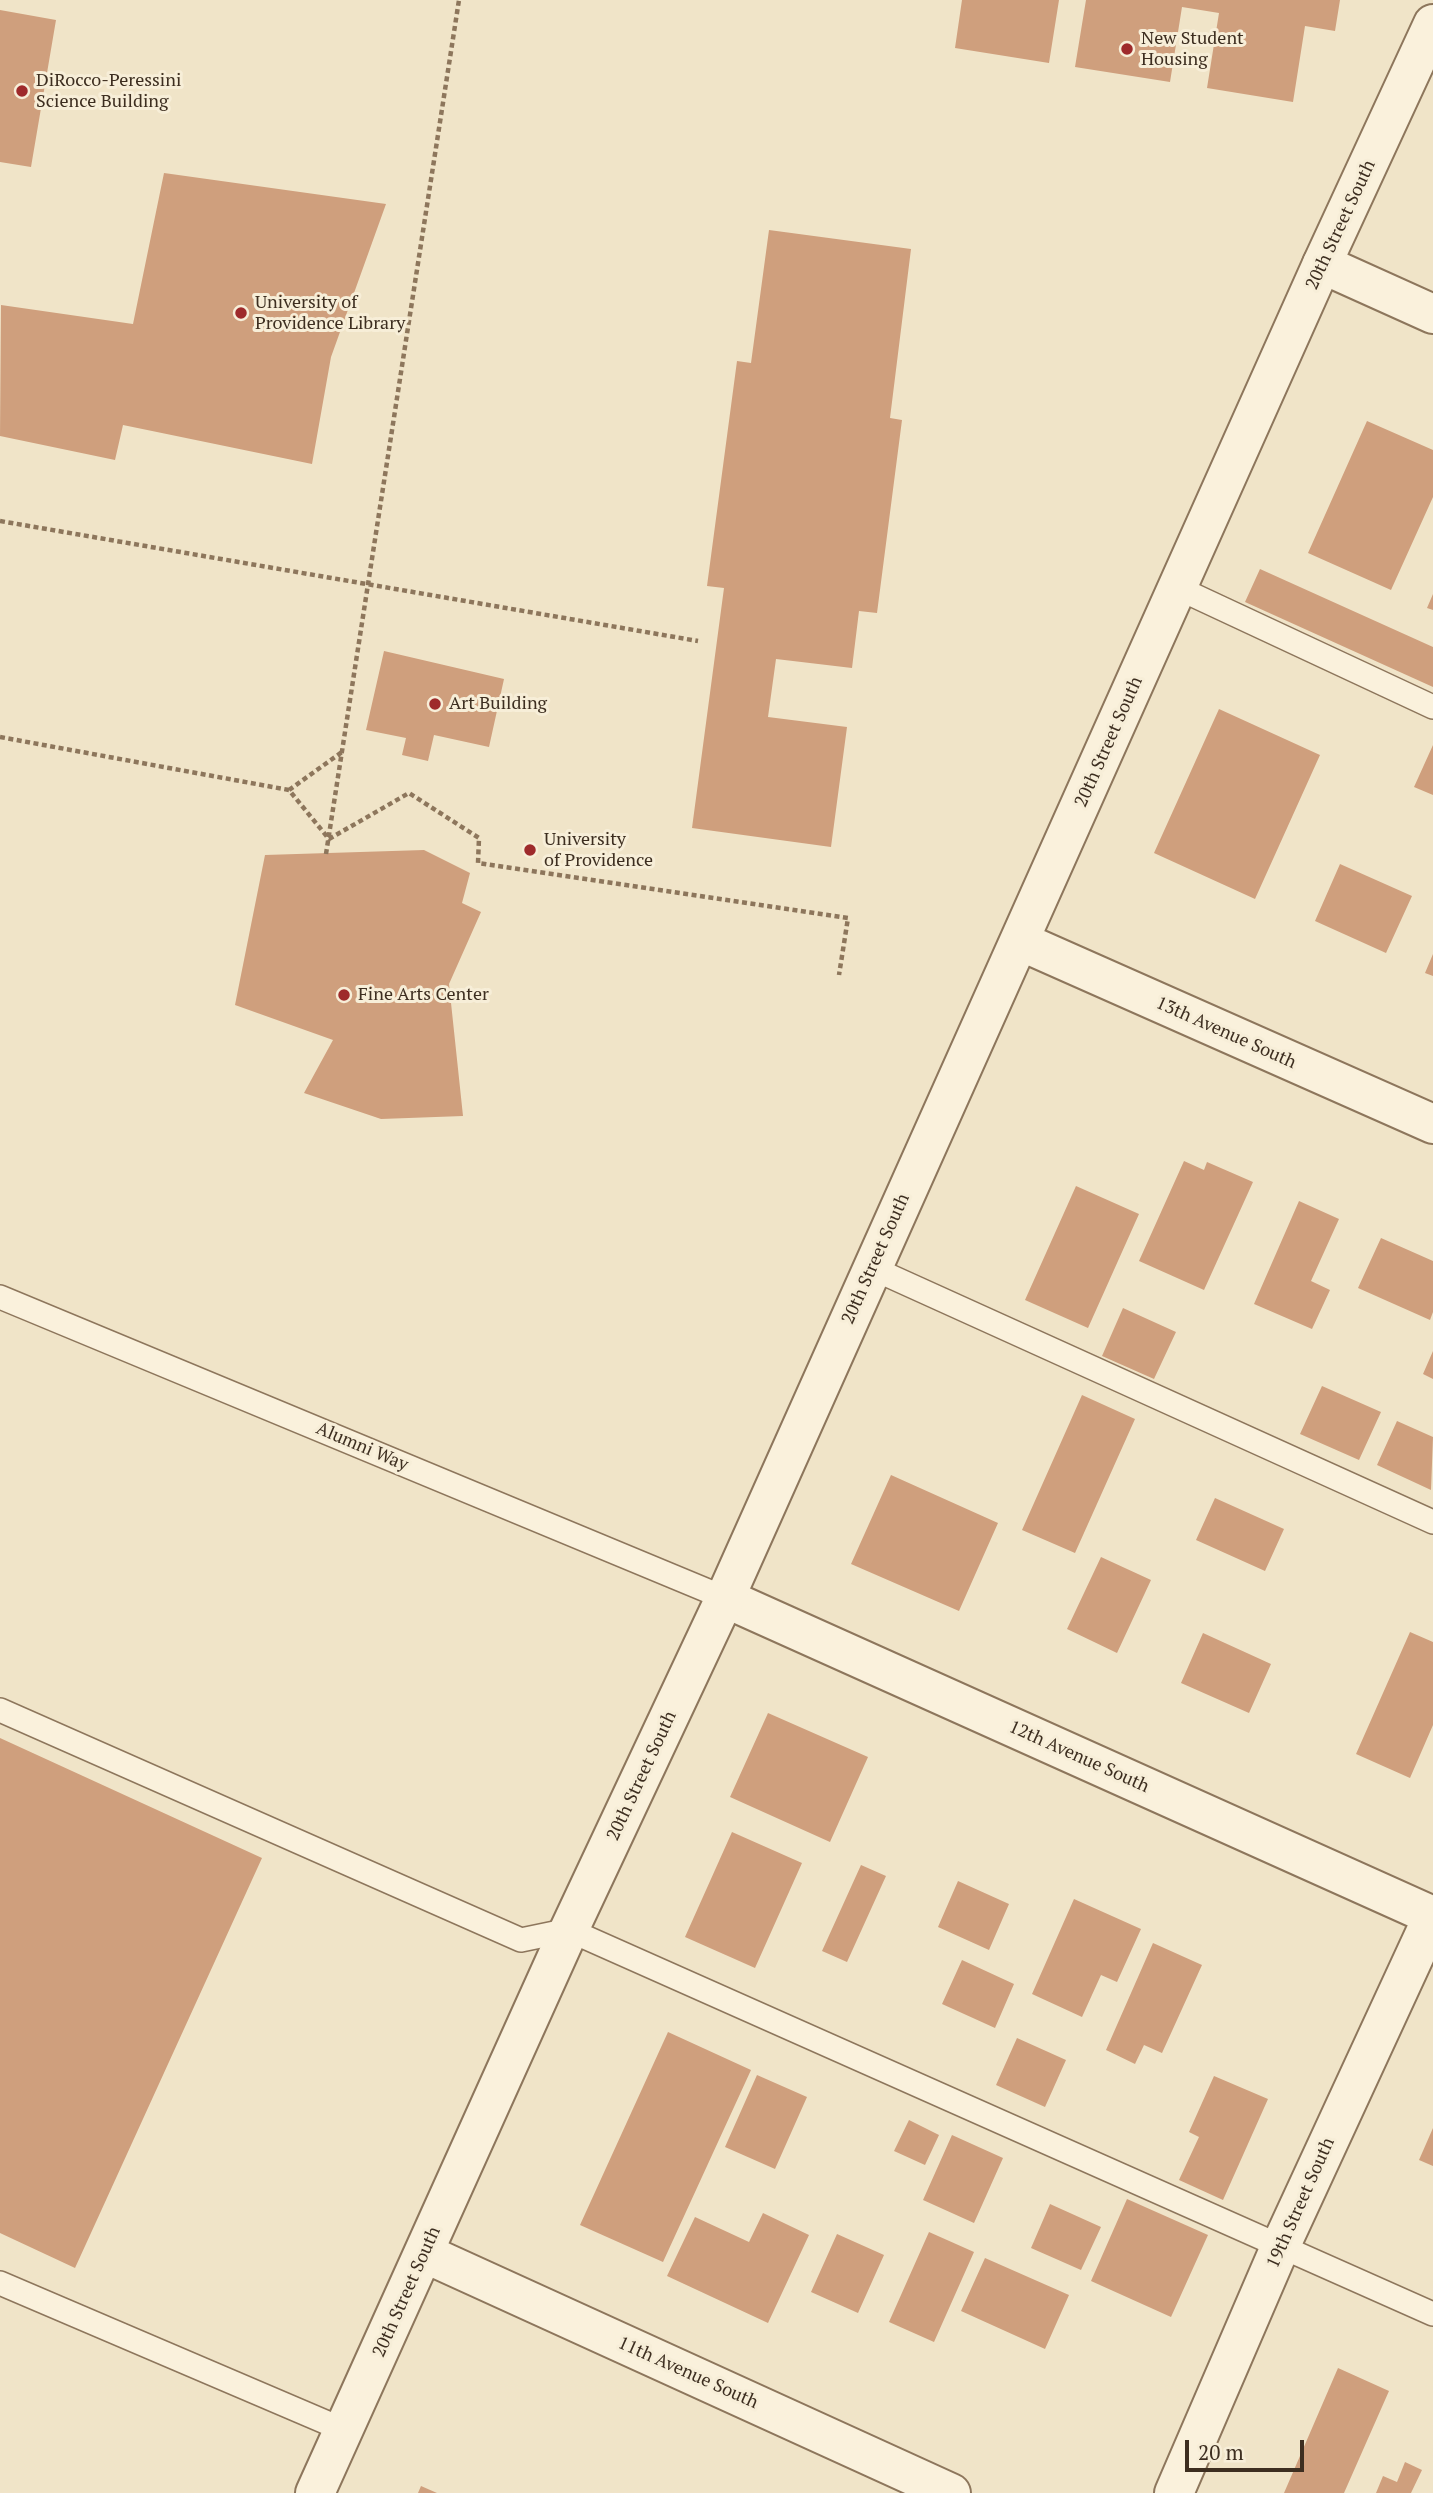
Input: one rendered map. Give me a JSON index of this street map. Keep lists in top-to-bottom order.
{
  "streets": {
    "street": [
      "20th Street South",
      "13th Avenue South",
      "12th Avenue South",
      "19th Street South",
      "11th Avenue South"
    ],
    "lane": ["Alumni Way"]
  },
  "crossings": [
    ["20th Street South", "13th Avenue South"],
    ["20th Street South", "Alumni Way"],
    ["20th Street South", "12th Avenue South"],
    ["20th Street South", "11th Avenue South"],
    ["Alumni Way", "12th Avenue South"],
    ["12th Avenue South", "19th Street South"]
  ],
  "places": [
    "New Student Housing",
    "DiRocco-Peressini Science Building",
    "University of Providence Library",
    "Art Building",
    "University of Providence",
    "Fine Arts Center"
  ],
  "scale_bar": "20 m"
}
